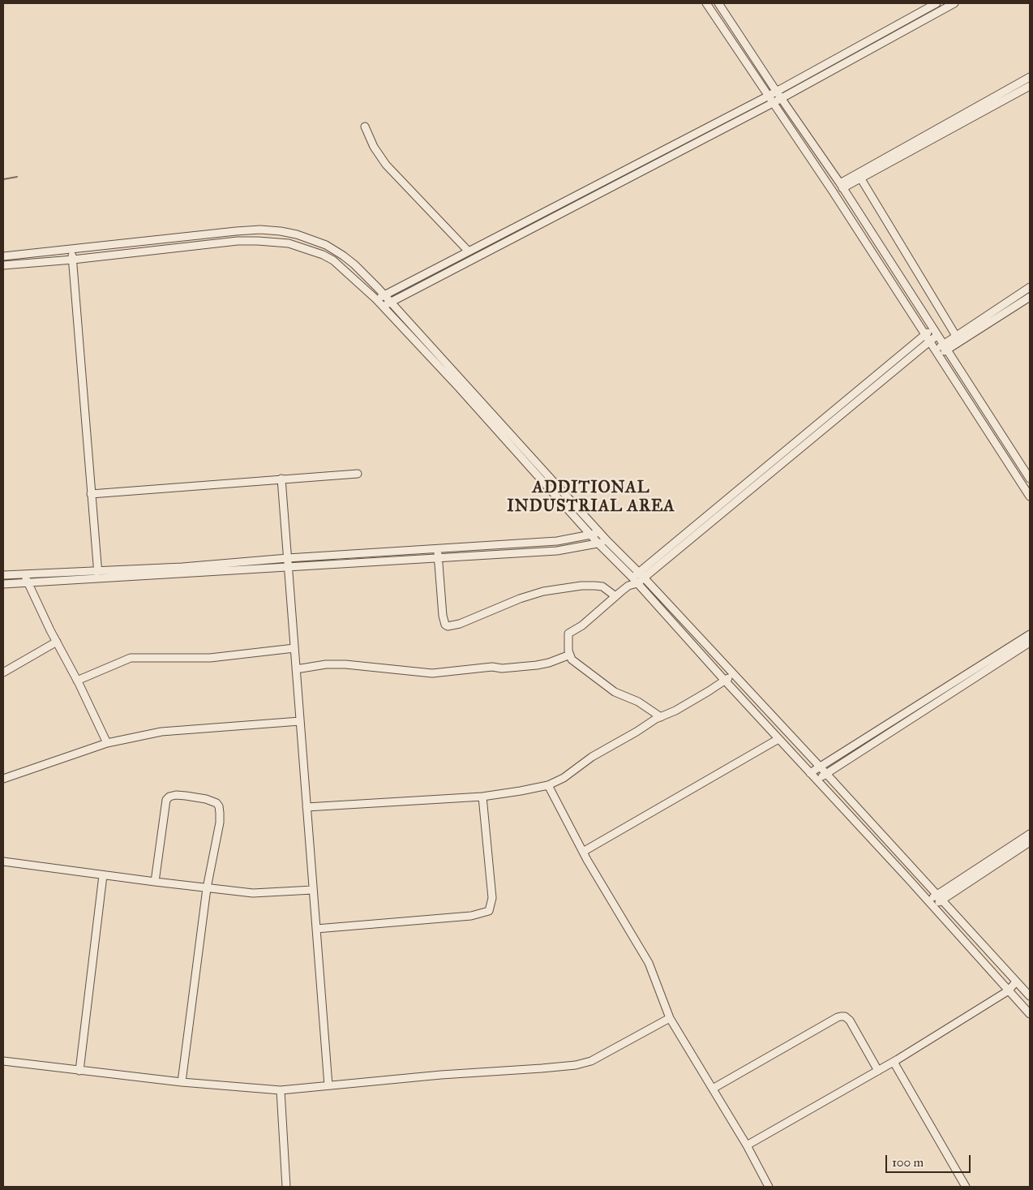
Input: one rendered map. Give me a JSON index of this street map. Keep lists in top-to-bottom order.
{
  "districts": ["ADDITIONAL INDUSTRIAL AREA"],
  "scale_bar": "100 m"
}
